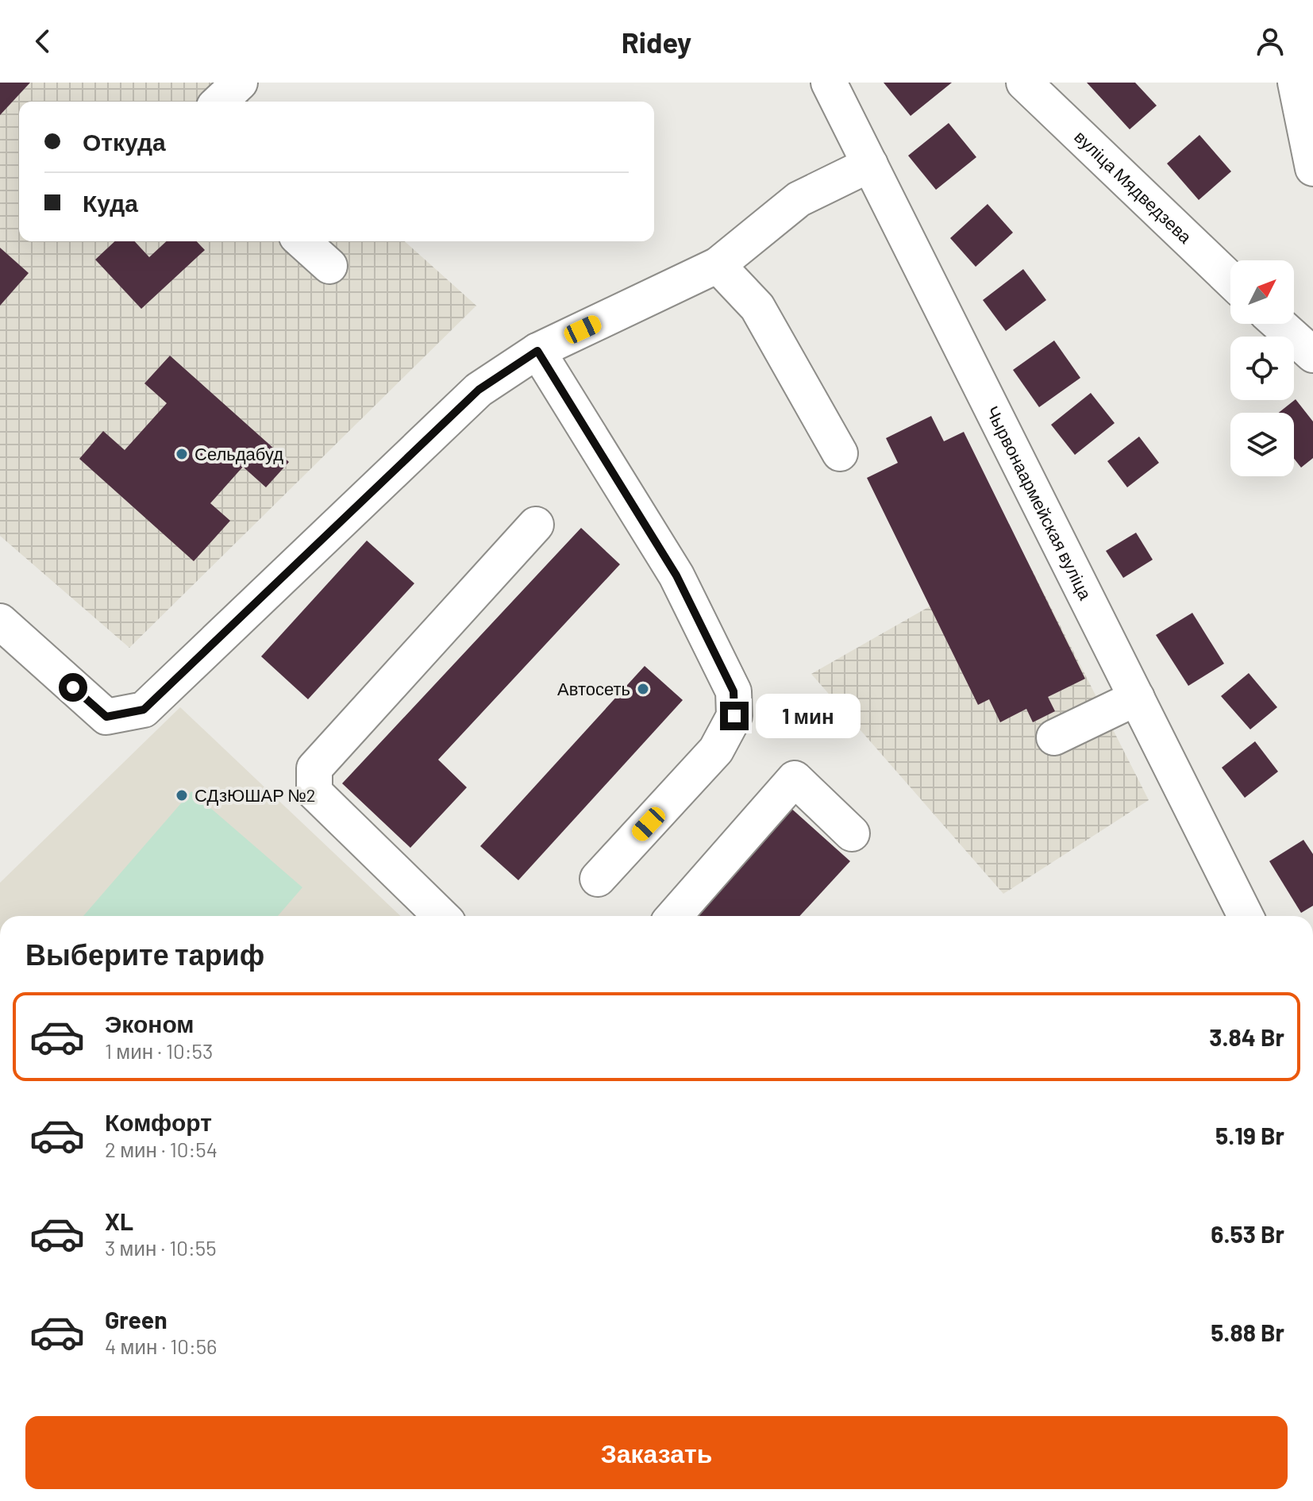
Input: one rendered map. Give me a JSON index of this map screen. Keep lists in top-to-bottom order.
{
  "streets": {
    "street": ["вуліца Мядведзева", "Чырвонаармейская вуліца"]
  },
  "places": ["Сельдабуд", "Автосеть", "СДзЮШАР №2"],
  "north": "top right",
  "page": {
    "header": "Ridey",
    "banner": ["Откуда", "Куда"],
    "bubble": "1 мин",
    "heading": "Выберите тариф",
    "list": [
      {
        "name": "Эконом",
        "note": "1 мин · 10:53",
        "value": "3.84 Br"
      },
      {
        "name": "Комфорт",
        "note": "2 мин · 10:54",
        "value": "5.19 Br"
      },
      {
        "name": "XL",
        "note": "3 мин · 10:55",
        "value": "6.53 Br"
      },
      {
        "name": "Green",
        "note": "4 мин · 10:56",
        "value": "5.88 Br"
      }
    ],
    "buttons": "Заказать"
  }
}
